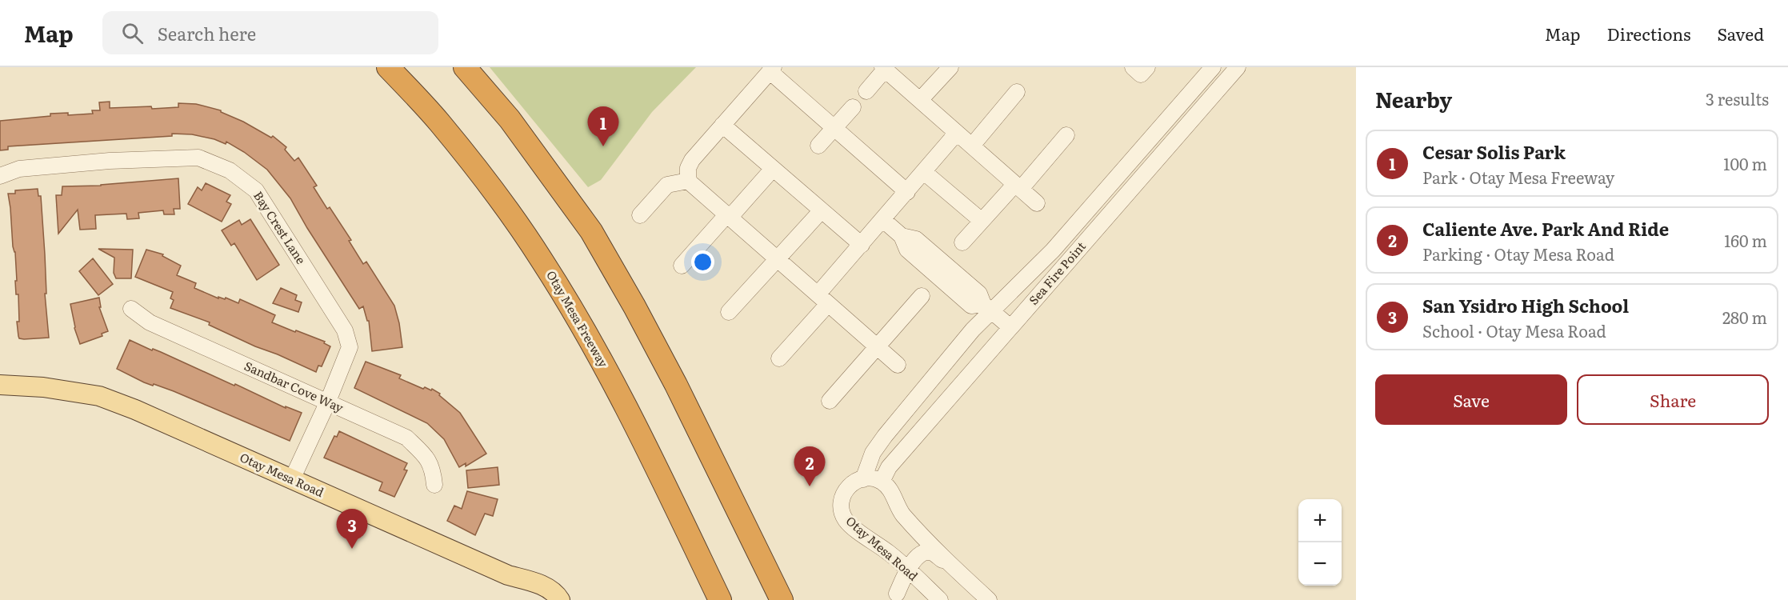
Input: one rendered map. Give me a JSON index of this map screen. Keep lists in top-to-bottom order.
{
  "streets": {
    "highway": ["Otay Mesa Freeway"],
    "main road": ["Otay Mesa Road"],
    "street": ["Bay Crest Lane", "Sea Fire Point", "Sandbar Cove Way"]
  },
  "crossings": [
    ["Bay Crest Lane", "Sandbar Cove Way"],
    ["Bay Crest Lane", "Otay Mesa Road"],
    ["Sea Fire Point", "Otay Mesa Road"]
  ],
  "page": {
    "header": "Map",
    "search": "Search here",
    "nav": ["Map", "Directions", "Saved"],
    "heading": ["Nearby", "3 results"],
    "pins": ["1", "2", "3"],
    "list": [
      {
        "mark": "1",
        "name": "Cesar Solis Park",
        "note": "Park · Otay Mesa Freeway",
        "value": "100 m"
      },
      {
        "mark": "2",
        "name": "Caliente Ave. Park And Ride",
        "note": "Parking · Otay Mesa Road",
        "value": "160 m"
      },
      {
        "mark": "3",
        "name": "San Ysidro High School",
        "note": "School · Otay Mesa Road",
        "value": "280 m"
      }
    ],
    "buttons": ["Save", "Share"],
    "map_buttons": ["+", "−"]
  }
}
